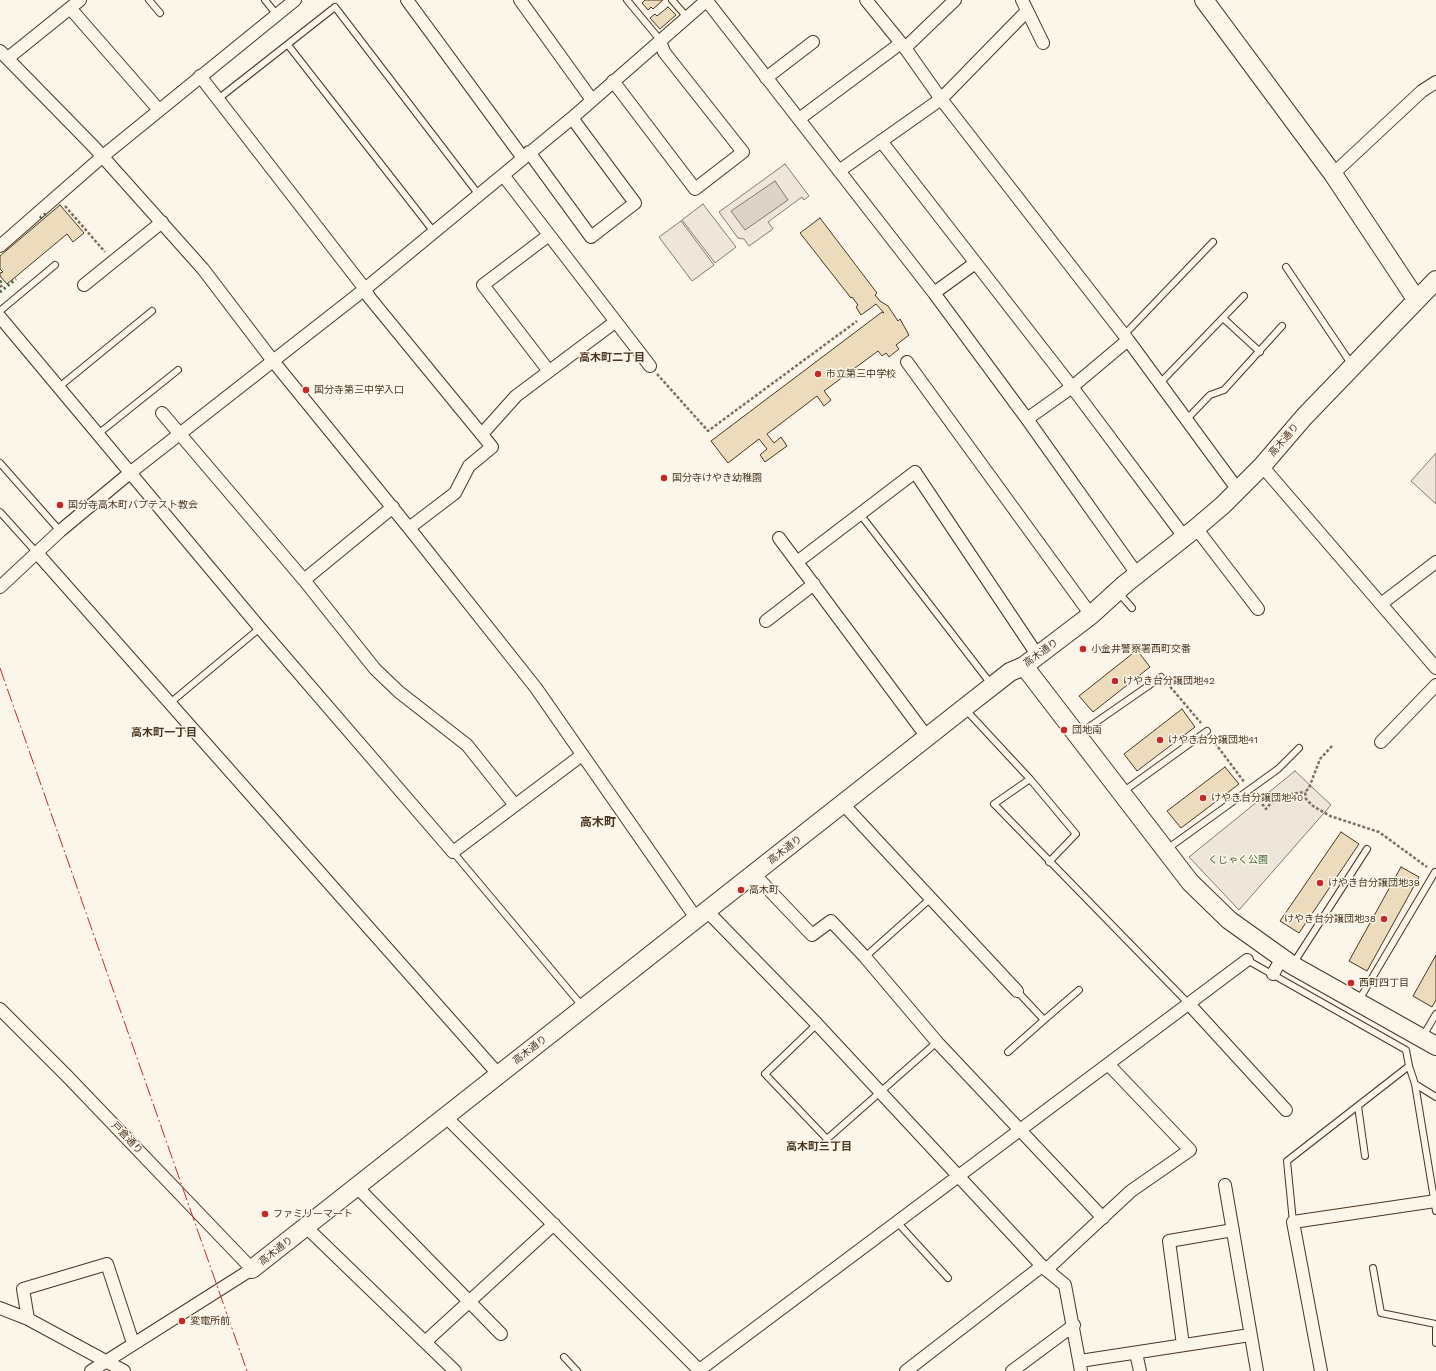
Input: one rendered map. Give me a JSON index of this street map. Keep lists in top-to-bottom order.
{
  "streets": {
    "street": ["高木通り", "戸倉通り"]
  },
  "crossings": [
    ["高木通り", "戸倉通り"]
  ],
  "districts": [
    "高木町二丁目",
    "高木町一丁目",
    "高木町",
    "高木町三丁目"
  ],
  "parks": ["くじゃく公園"],
  "places": [
    "市立第三中学校",
    "国分寺第三中学入口",
    "国分寺けやき幼稚園",
    "国分寺高木町バプテスト教会",
    "小金井警察署西町交番",
    "けやき台分譲団地42",
    "団地南",
    "けやき台分譲団地41",
    "けやき台分譲団地40",
    "けやき台分譲団地39",
    "高木町",
    "けやき台分譲団地38",
    "西町四丁目",
    "ファミリーマート",
    "変電所前"
  ]
}
